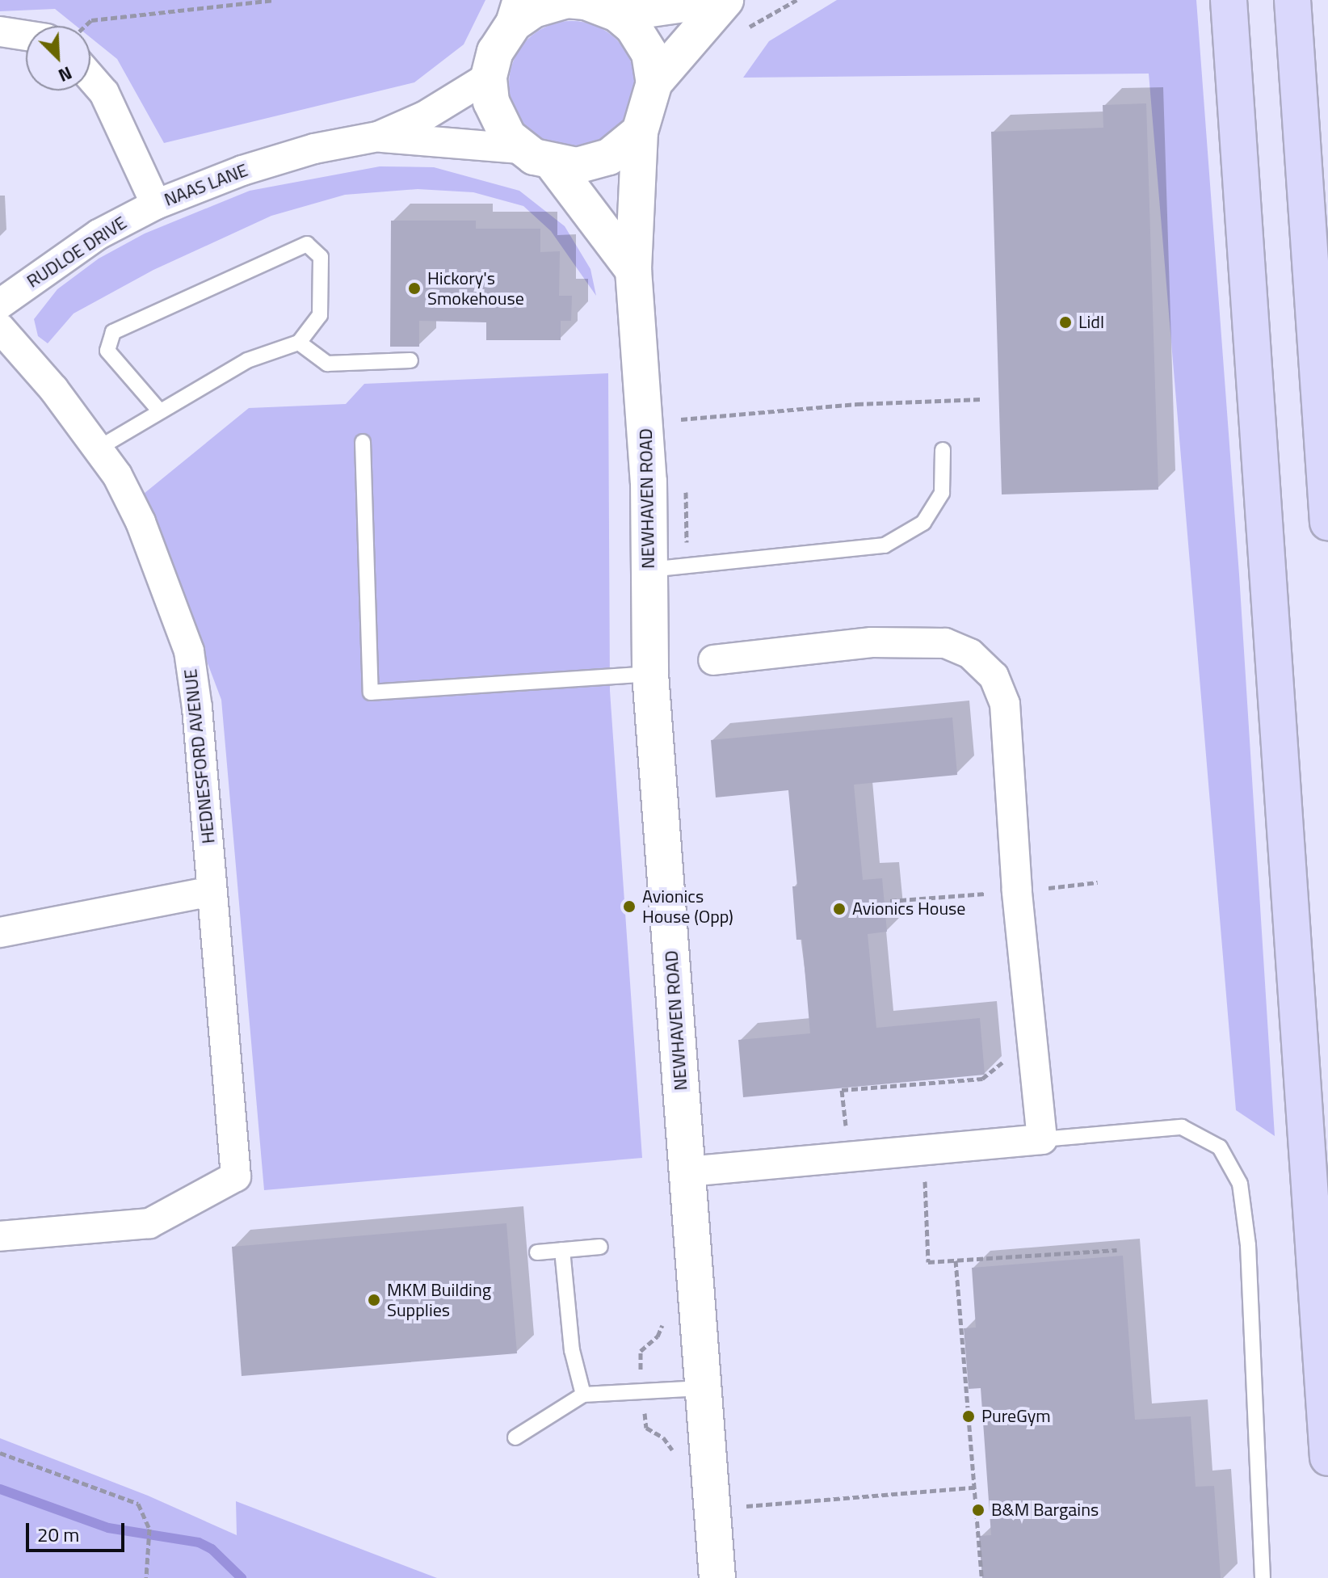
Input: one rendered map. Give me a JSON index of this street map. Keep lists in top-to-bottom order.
{
  "streets": {
    "street": [
      "NAAS LANE",
      "RUDLOE DRIVE",
      "NEWHAVEN ROAD",
      "HEDNESFORD AVENUE"
    ]
  },
  "crossings": [
    ["NAAS LANE", "RUDLOE DRIVE"],
    ["NAAS LANE", "NEWHAVEN ROAD"]
  ],
  "places": [
    "Hickory's Smokehouse",
    "Lidl",
    "Avionics House (Opp)",
    "Avionics House",
    "MKM Building Supplies",
    "PureGym",
    "B&M Bargains"
  ],
  "scale_bar": "20 m",
  "north": "bottom right"
}
